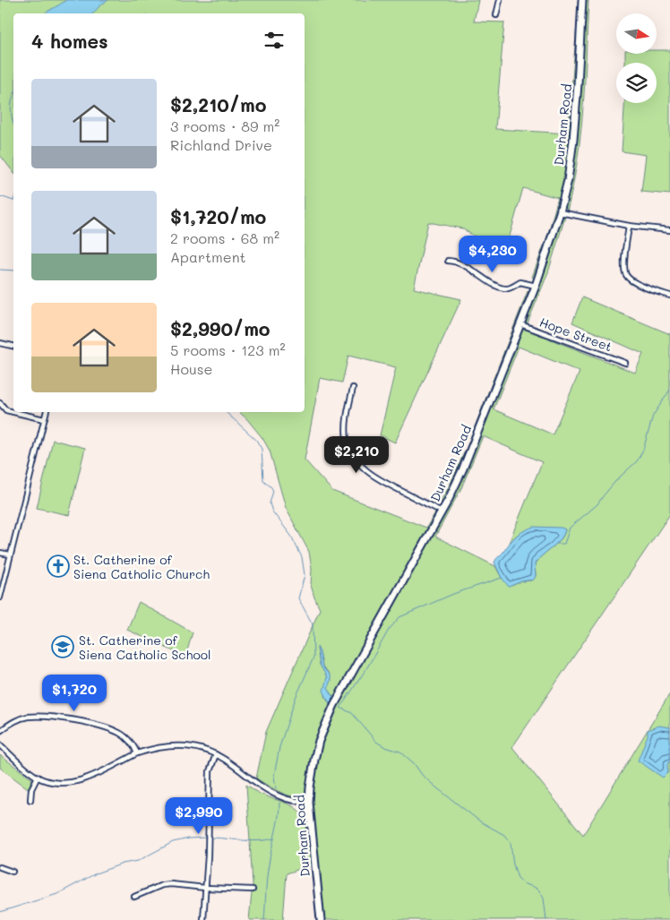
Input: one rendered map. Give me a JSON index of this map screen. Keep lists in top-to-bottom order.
{
  "streets": {
    "main road": ["Durham Road"],
    "street": ["Hope Street"]
  },
  "crossings": [
    ["Durham Road", "Hope Street"]
  ],
  "places": {
    "church": ["St. Catherine of Siena Catholic Church"],
    "school or university": ["St. Catherine of Siena Catholic School"]
  },
  "north": "right",
  "page": {
    "heading": "4 homes",
    "list": [
      {
        "name": "$2,210/mo",
        "note": "3 rooms · 89 m² · Richland Drive"
      },
      {
        "name": "$1,720/mo",
        "note": "2 rooms · 68 m² · Apartment"
      },
      {
        "name": "$2,990/mo",
        "note": "5 rooms · 123 m² · House"
      }
    ],
    "price": [
      "$4,230",
      "$2,210",
      "$1,720",
      "$2,990"
    ]
  }
}
